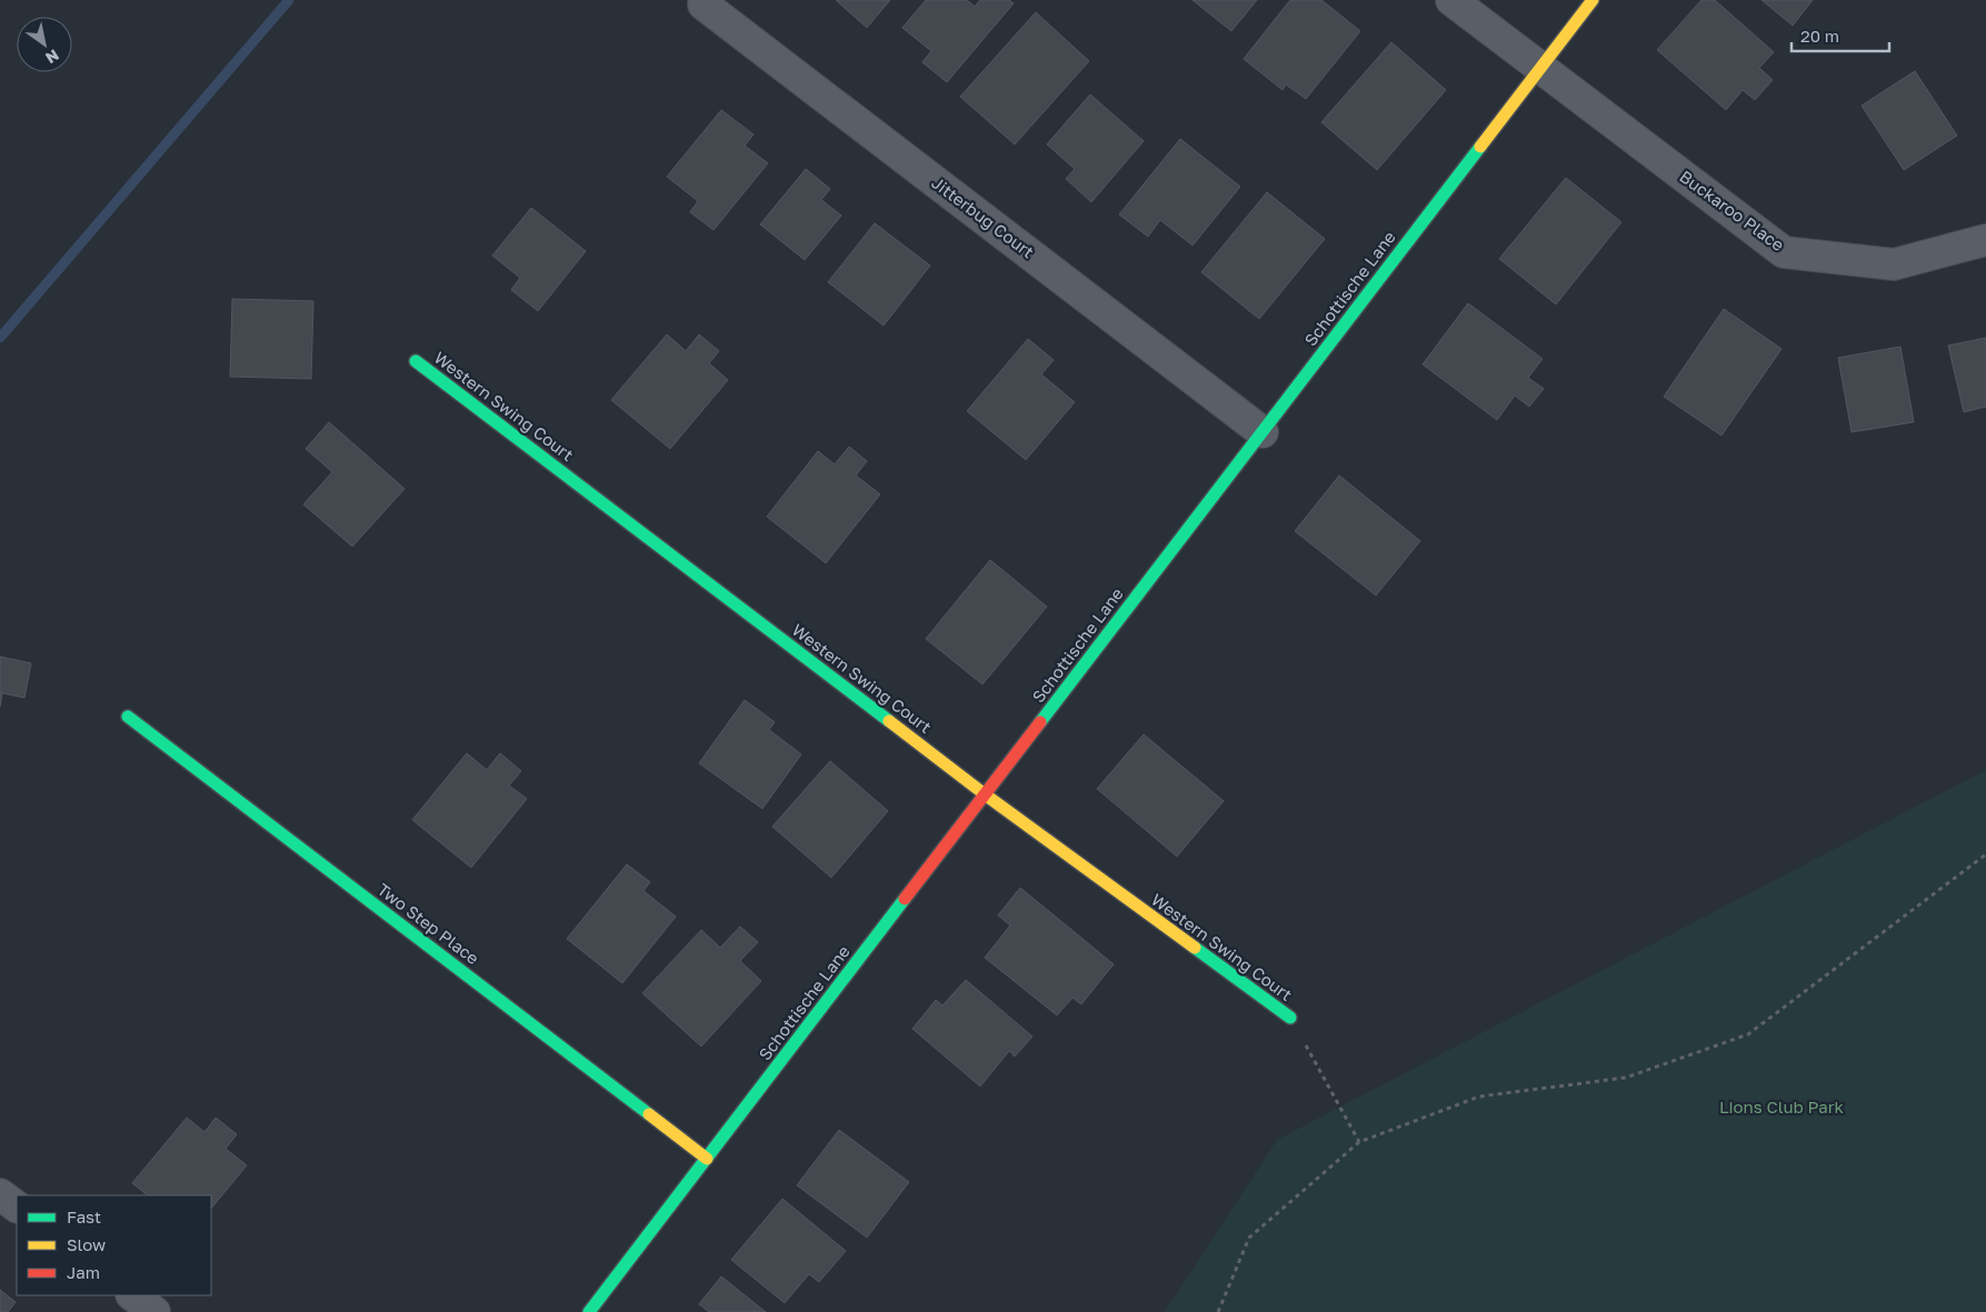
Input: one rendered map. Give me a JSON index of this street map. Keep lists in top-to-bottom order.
{
  "streets": {
    "street": [
      "Buckaroo Place",
      "Jitterbug Court",
      "Schottische Lane",
      "Western Swing Court",
      "Two Step Place"
    ]
  },
  "crossings": [
    ["Buckaroo Place", "Schottische Lane"],
    ["Jitterbug Court", "Schottische Lane"],
    ["Schottische Lane", "Western Swing Court"],
    ["Schottische Lane", "Two Step Place"]
  ],
  "parks": ["Lions Club Park"],
  "legend": ["Fast", "Slow", "Jam"],
  "scale_bar": "20 m",
  "north": "bottom right"
}
